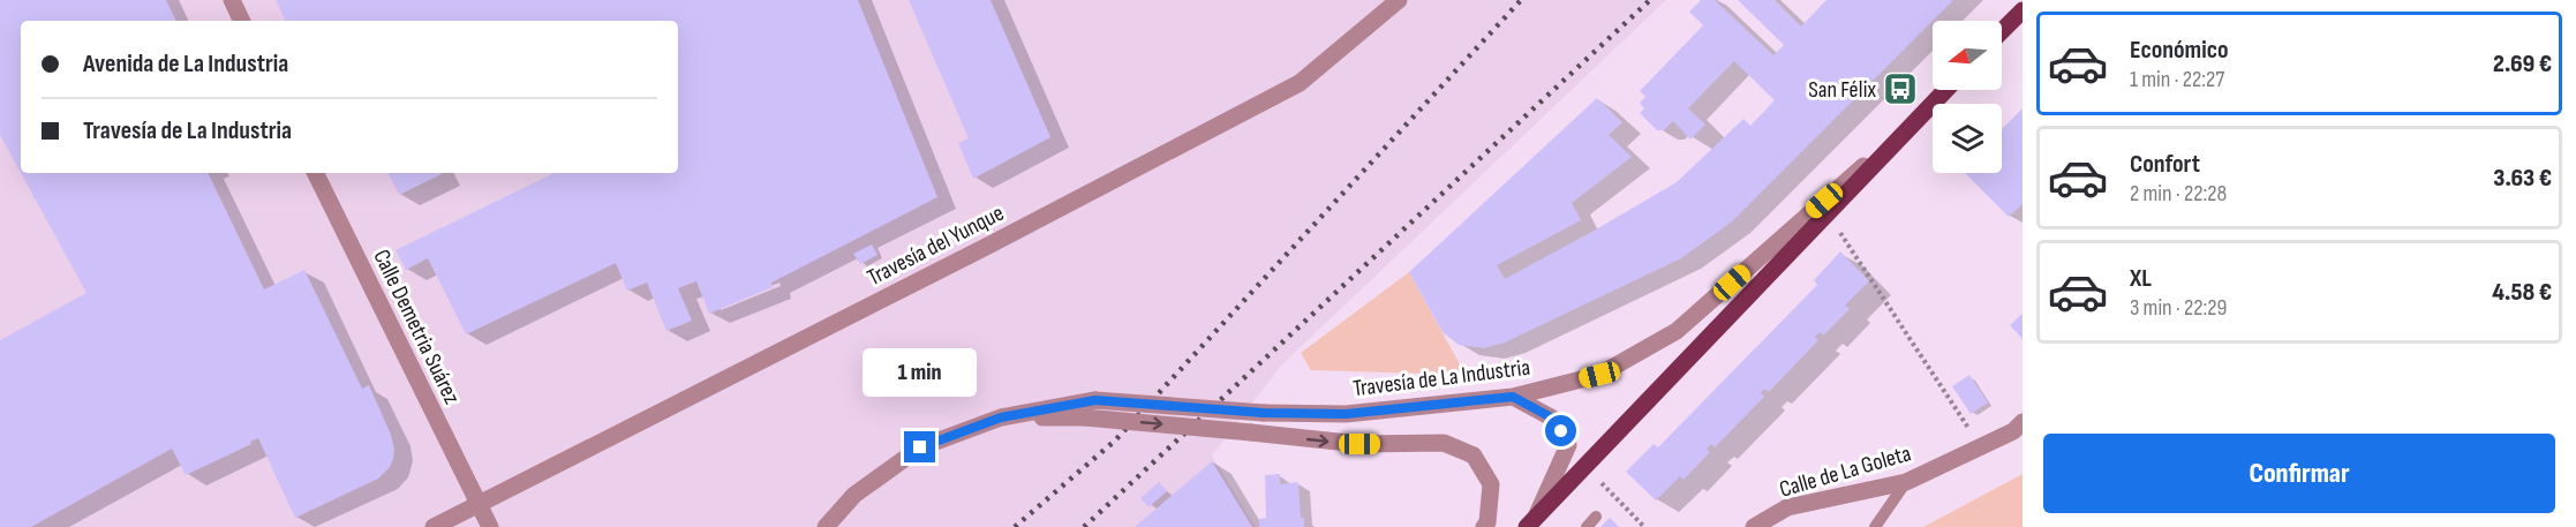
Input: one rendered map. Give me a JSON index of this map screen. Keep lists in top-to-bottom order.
{
  "streets": {
    "street": [
      "Travesía del Yunque",
      "Calle Demetria Suárez",
      "Travesía de La Industria",
      "Calle de La Goleta"
    ]
  },
  "crossings": [
    ["Travesía del Yunque", "Calle Demetria Suárez"]
  ],
  "places": {
    "bus stop": ["San Félix"]
  },
  "north": "left",
  "page": {
    "list": [
      {
        "name": "Económico",
        "note": "1 min · 22:27",
        "value": "2.69 €"
      },
      {
        "name": "Confort",
        "note": "2 min · 22:28",
        "value": "3.63 €"
      },
      {
        "name": "XL",
        "note": "3 min · 22:29",
        "value": "4.58 €"
      }
    ],
    "banner": ["Avenida de La Industria", "Travesía de La Industria"],
    "bubble": "1 min",
    "buttons": "Confirmar"
  }
}
